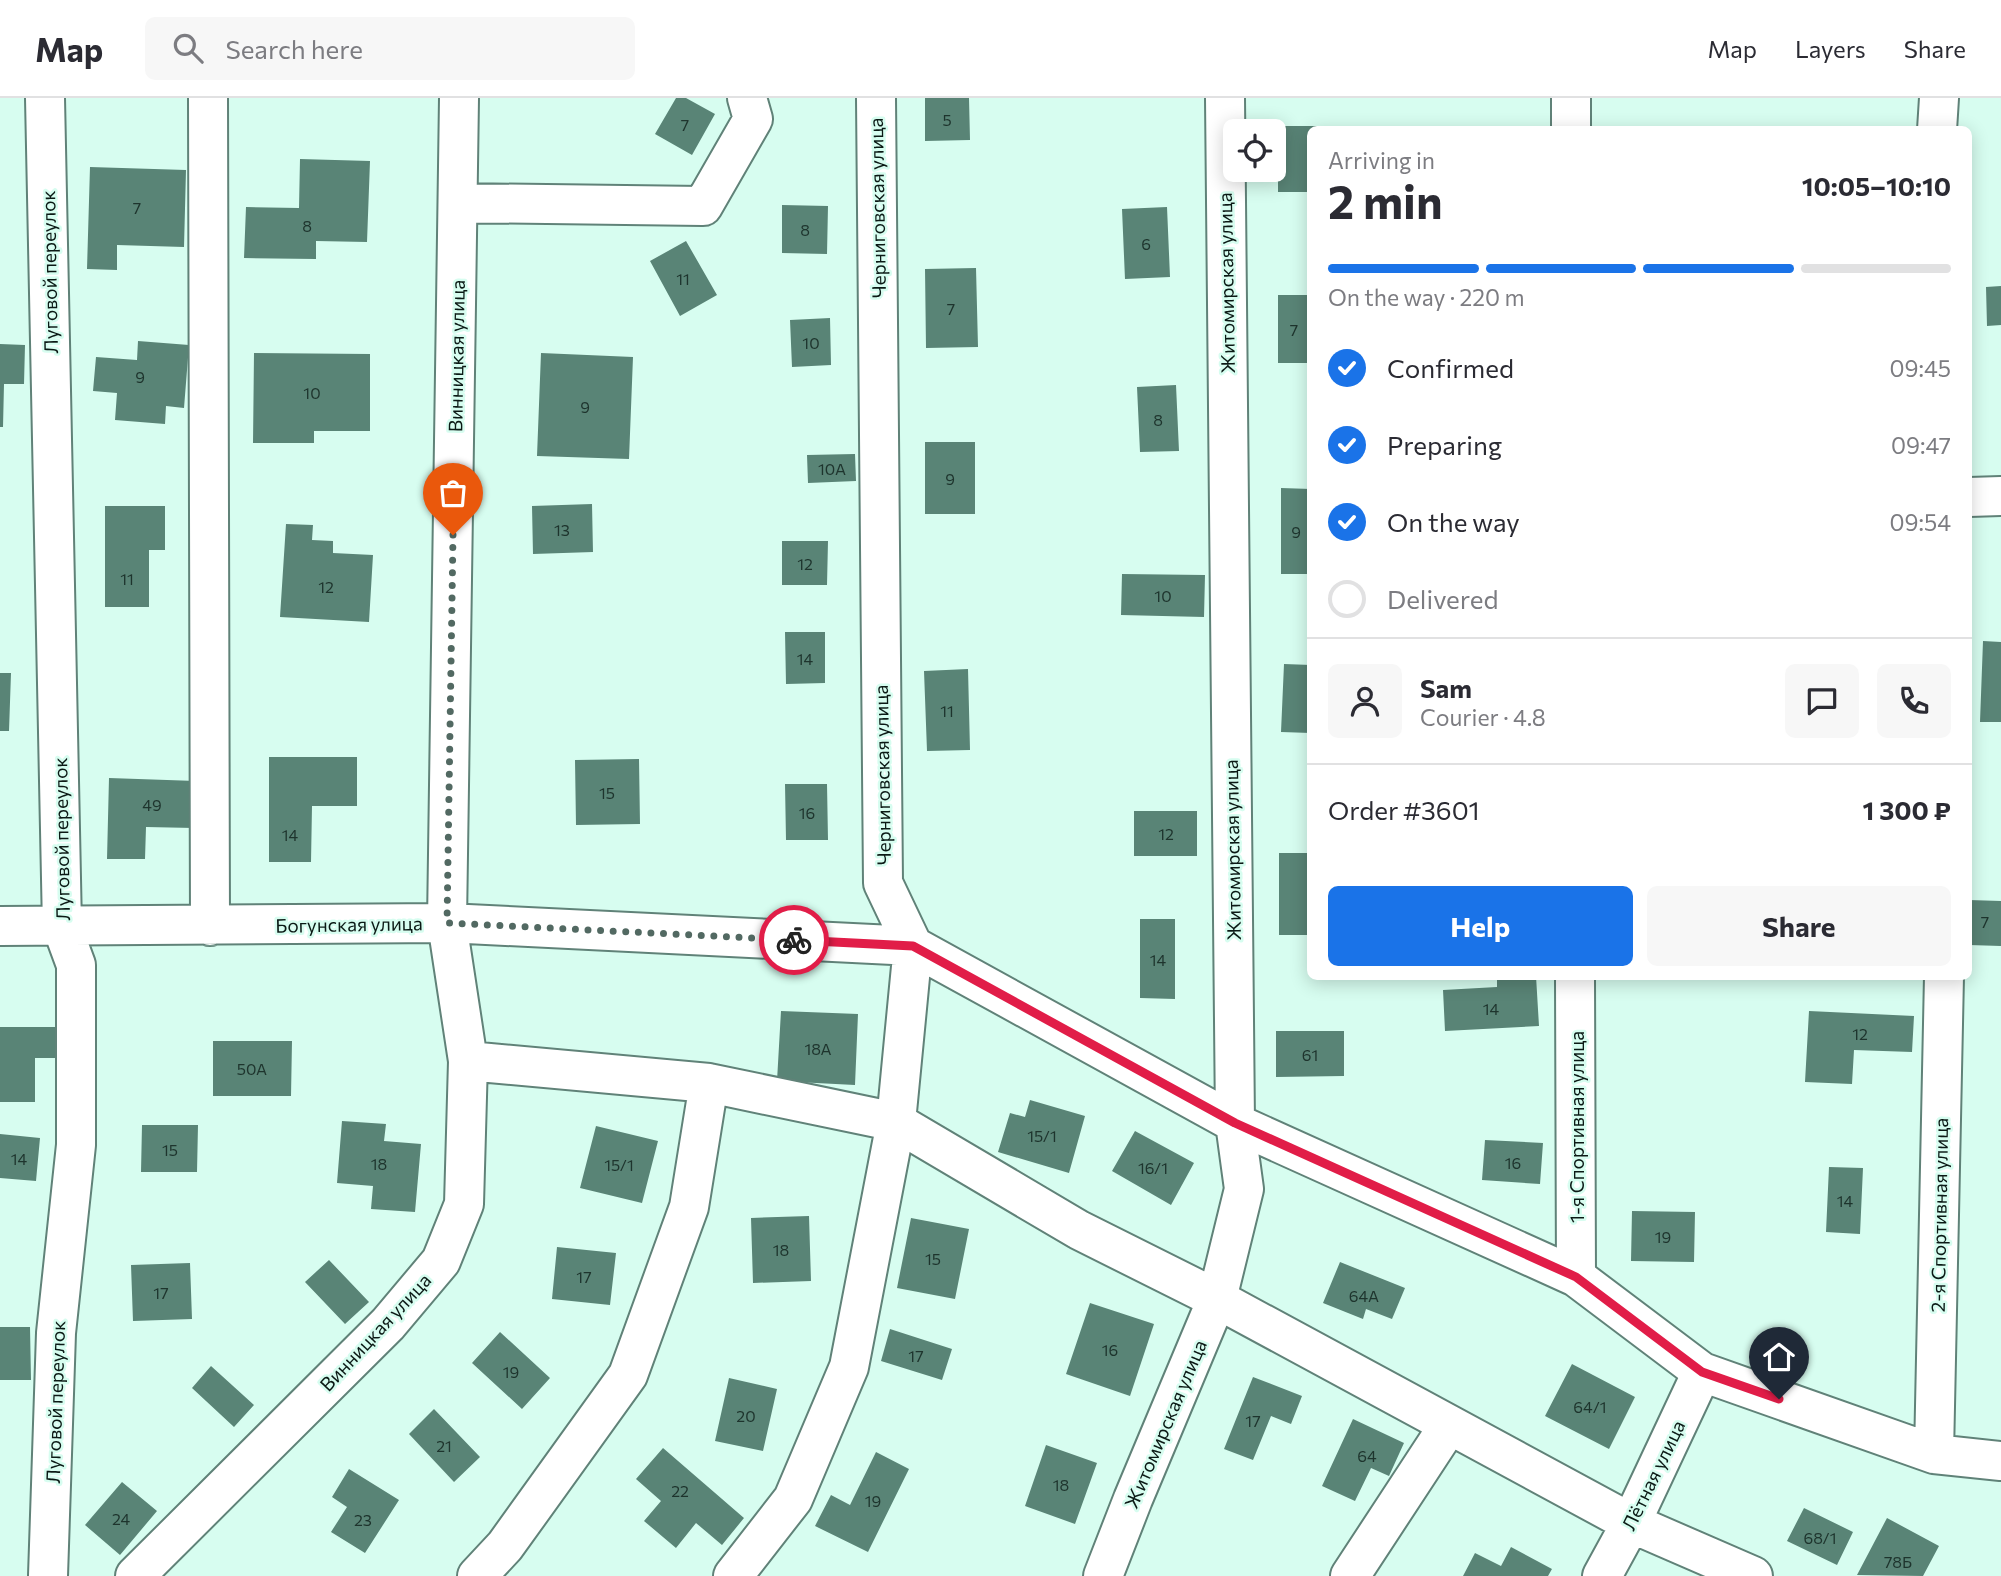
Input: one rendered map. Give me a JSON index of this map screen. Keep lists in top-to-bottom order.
{
  "streets": {
    "street": [
      "Черниговская улица",
      "Луговой переулок",
      "Житомирская улица",
      "Винницкая улица",
      "Богунская улица",
      "1-я Спортивная улица",
      "2-я Спортивная улица",
      "Лётная улица"
    ]
  },
  "crossings": [
    ["Черниговская улица", "Богунская улица"],
    ["Луговой переулок", "Богунская улица"],
    ["Житомирская улица", "Богунская улица"],
    ["Винницкая улица", "Богунская улица"],
    ["Богунская улица", "1-я Спортивная улица"],
    ["Богунская улица", "2-я Спортивная улица"],
    ["Богунская улица", "Лётная улица"]
  ],
  "house_numbers": [
    "5",
    "7",
    "7",
    "8",
    "8",
    "6",
    "11",
    "7",
    "7",
    "10",
    "9",
    "10",
    "9",
    "8",
    "10А",
    "9",
    "13",
    "9",
    "12",
    "11",
    "12",
    "10",
    "14",
    "11",
    "15",
    "49",
    "16",
    "12",
    "14",
    "7",
    "14",
    "14",
    "12",
    "18А",
    "61",
    "50А",
    "15/1",
    "15",
    "14",
    "16",
    "18",
    "15/1",
    "16/1",
    "14",
    "19",
    "18",
    "15",
    "17",
    "17",
    "64А",
    "16",
    "17",
    "19",
    "64/1",
    "20",
    "17",
    "21",
    "64",
    "18",
    "22",
    "19",
    "24",
    "23",
    "68/1",
    "78Б"
  ],
  "page": {
    "header": "Map",
    "search": "Search here",
    "nav": ["Map", "Layers", "Share"],
    "heading": ["2 min", "Arriving in", "10:05–10:10"],
    "panel": [
      "Sam",
      "Courier · 4.8",
      "Order #3601",
      "1 300 ₽"
    ],
    "bar": "On the way · 220 m",
    "list": [
      ["Confirmed", "09:45"],
      ["Preparing", "09:47"],
      ["On the way", "09:54"],
      "Delivered"
    ],
    "buttons": ["Help", "Share"]
  }
}
